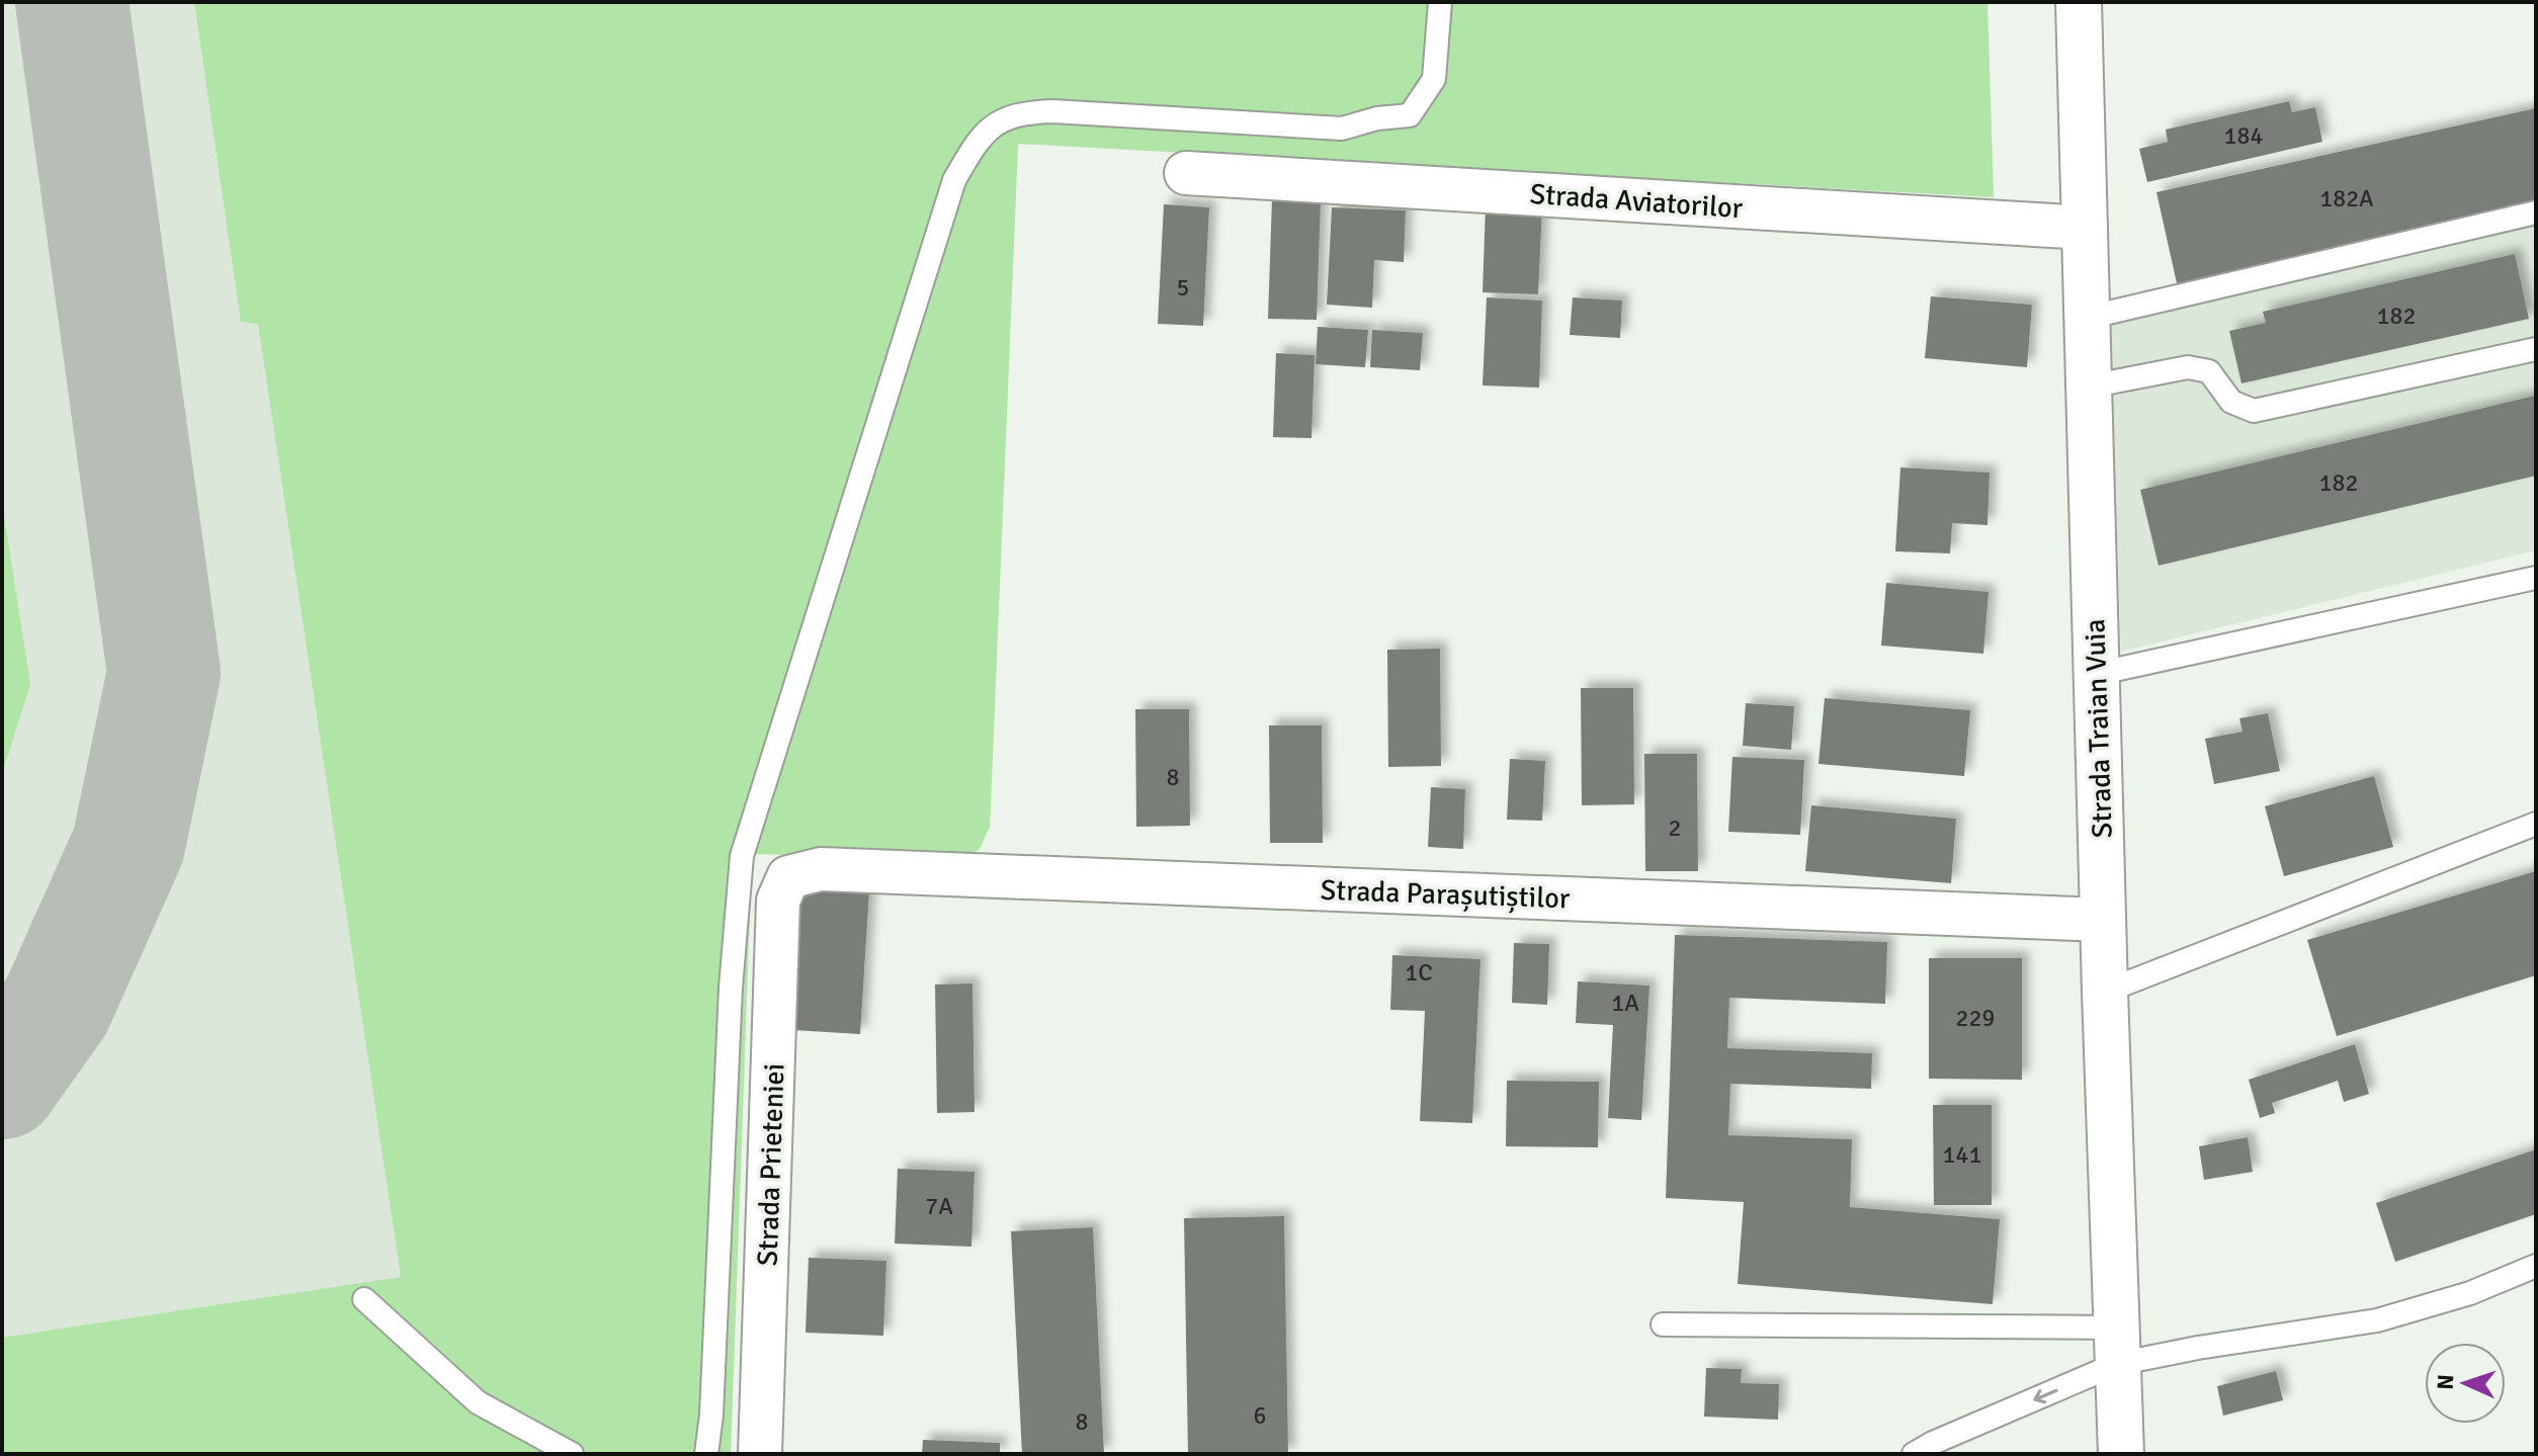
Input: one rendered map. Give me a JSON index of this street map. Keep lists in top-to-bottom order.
{
  "streets": {
    "main road": ["Strada Traian Vuia"],
    "street": ["Strada Aviatorilor", "Strada Parașutiștilor", "Strada Prieteniei"]
  },
  "crossings": [
    ["Strada Aviatorilor", "Strada Traian Vuia"],
    ["Strada Traian Vuia", "Strada Parașutiștilor"],
    ["Strada Parașutiștilor", "Strada Prieteniei"]
  ],
  "house_numbers": [
    "184",
    "182A",
    "5",
    "182",
    "182",
    "8",
    "2",
    "1C",
    "1A",
    "229",
    "141",
    "7A",
    "6",
    "8"
  ],
  "north": "left"
}
